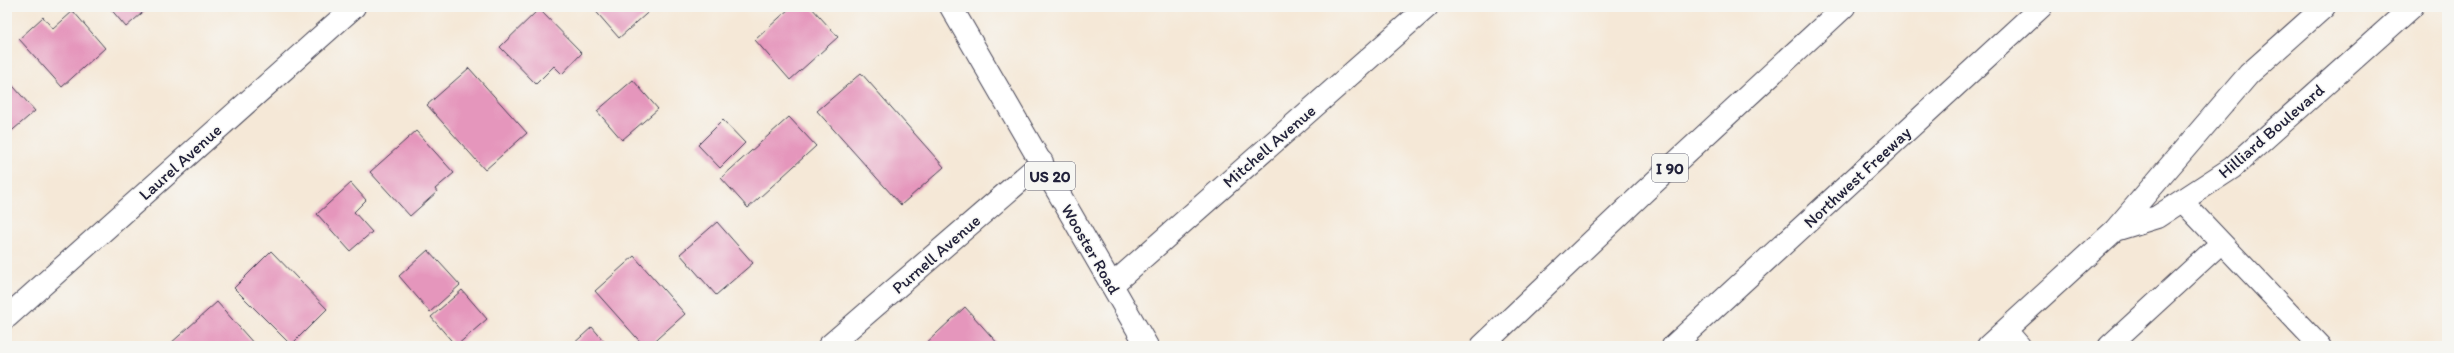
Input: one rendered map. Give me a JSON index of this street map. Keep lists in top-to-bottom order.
{
  "streets": {
    "main road": [
      "Hilliard Boulevard",
      "Mitchell Avenue",
      "Laurel Avenue",
      "I 90",
      "US 20",
      "Northwest Freeway",
      "Wooster Road",
      "Purnell Avenue"
    ]
  },
  "crossings": [
    ["Mitchell Avenue", "Wooster Road"],
    ["Wooster Road", "Purnell Avenue"]
  ]
}
